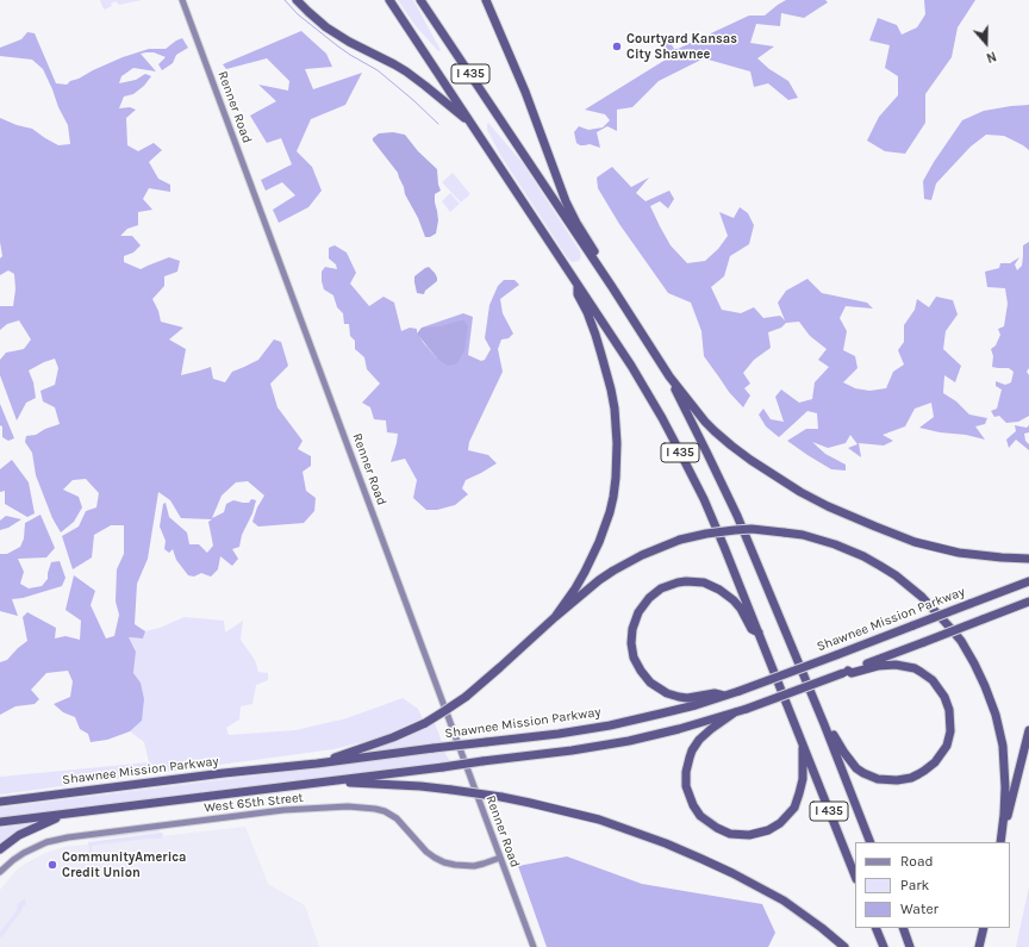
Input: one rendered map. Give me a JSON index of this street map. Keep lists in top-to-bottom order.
{
  "streets": {
    "highway": ["I 435", "Shawnee Mission Parkway"],
    "main road": ["Renner Road", "West 65th Street"]
  },
  "crossings": [
    ["Renner Road", "West 65th Street"]
  ],
  "places": ["Courtyard Kansas City Shawnee", "CommunityAmerica Credit Union"],
  "legend": ["Road", "Park", "Water"],
  "north": "bottom"
}
